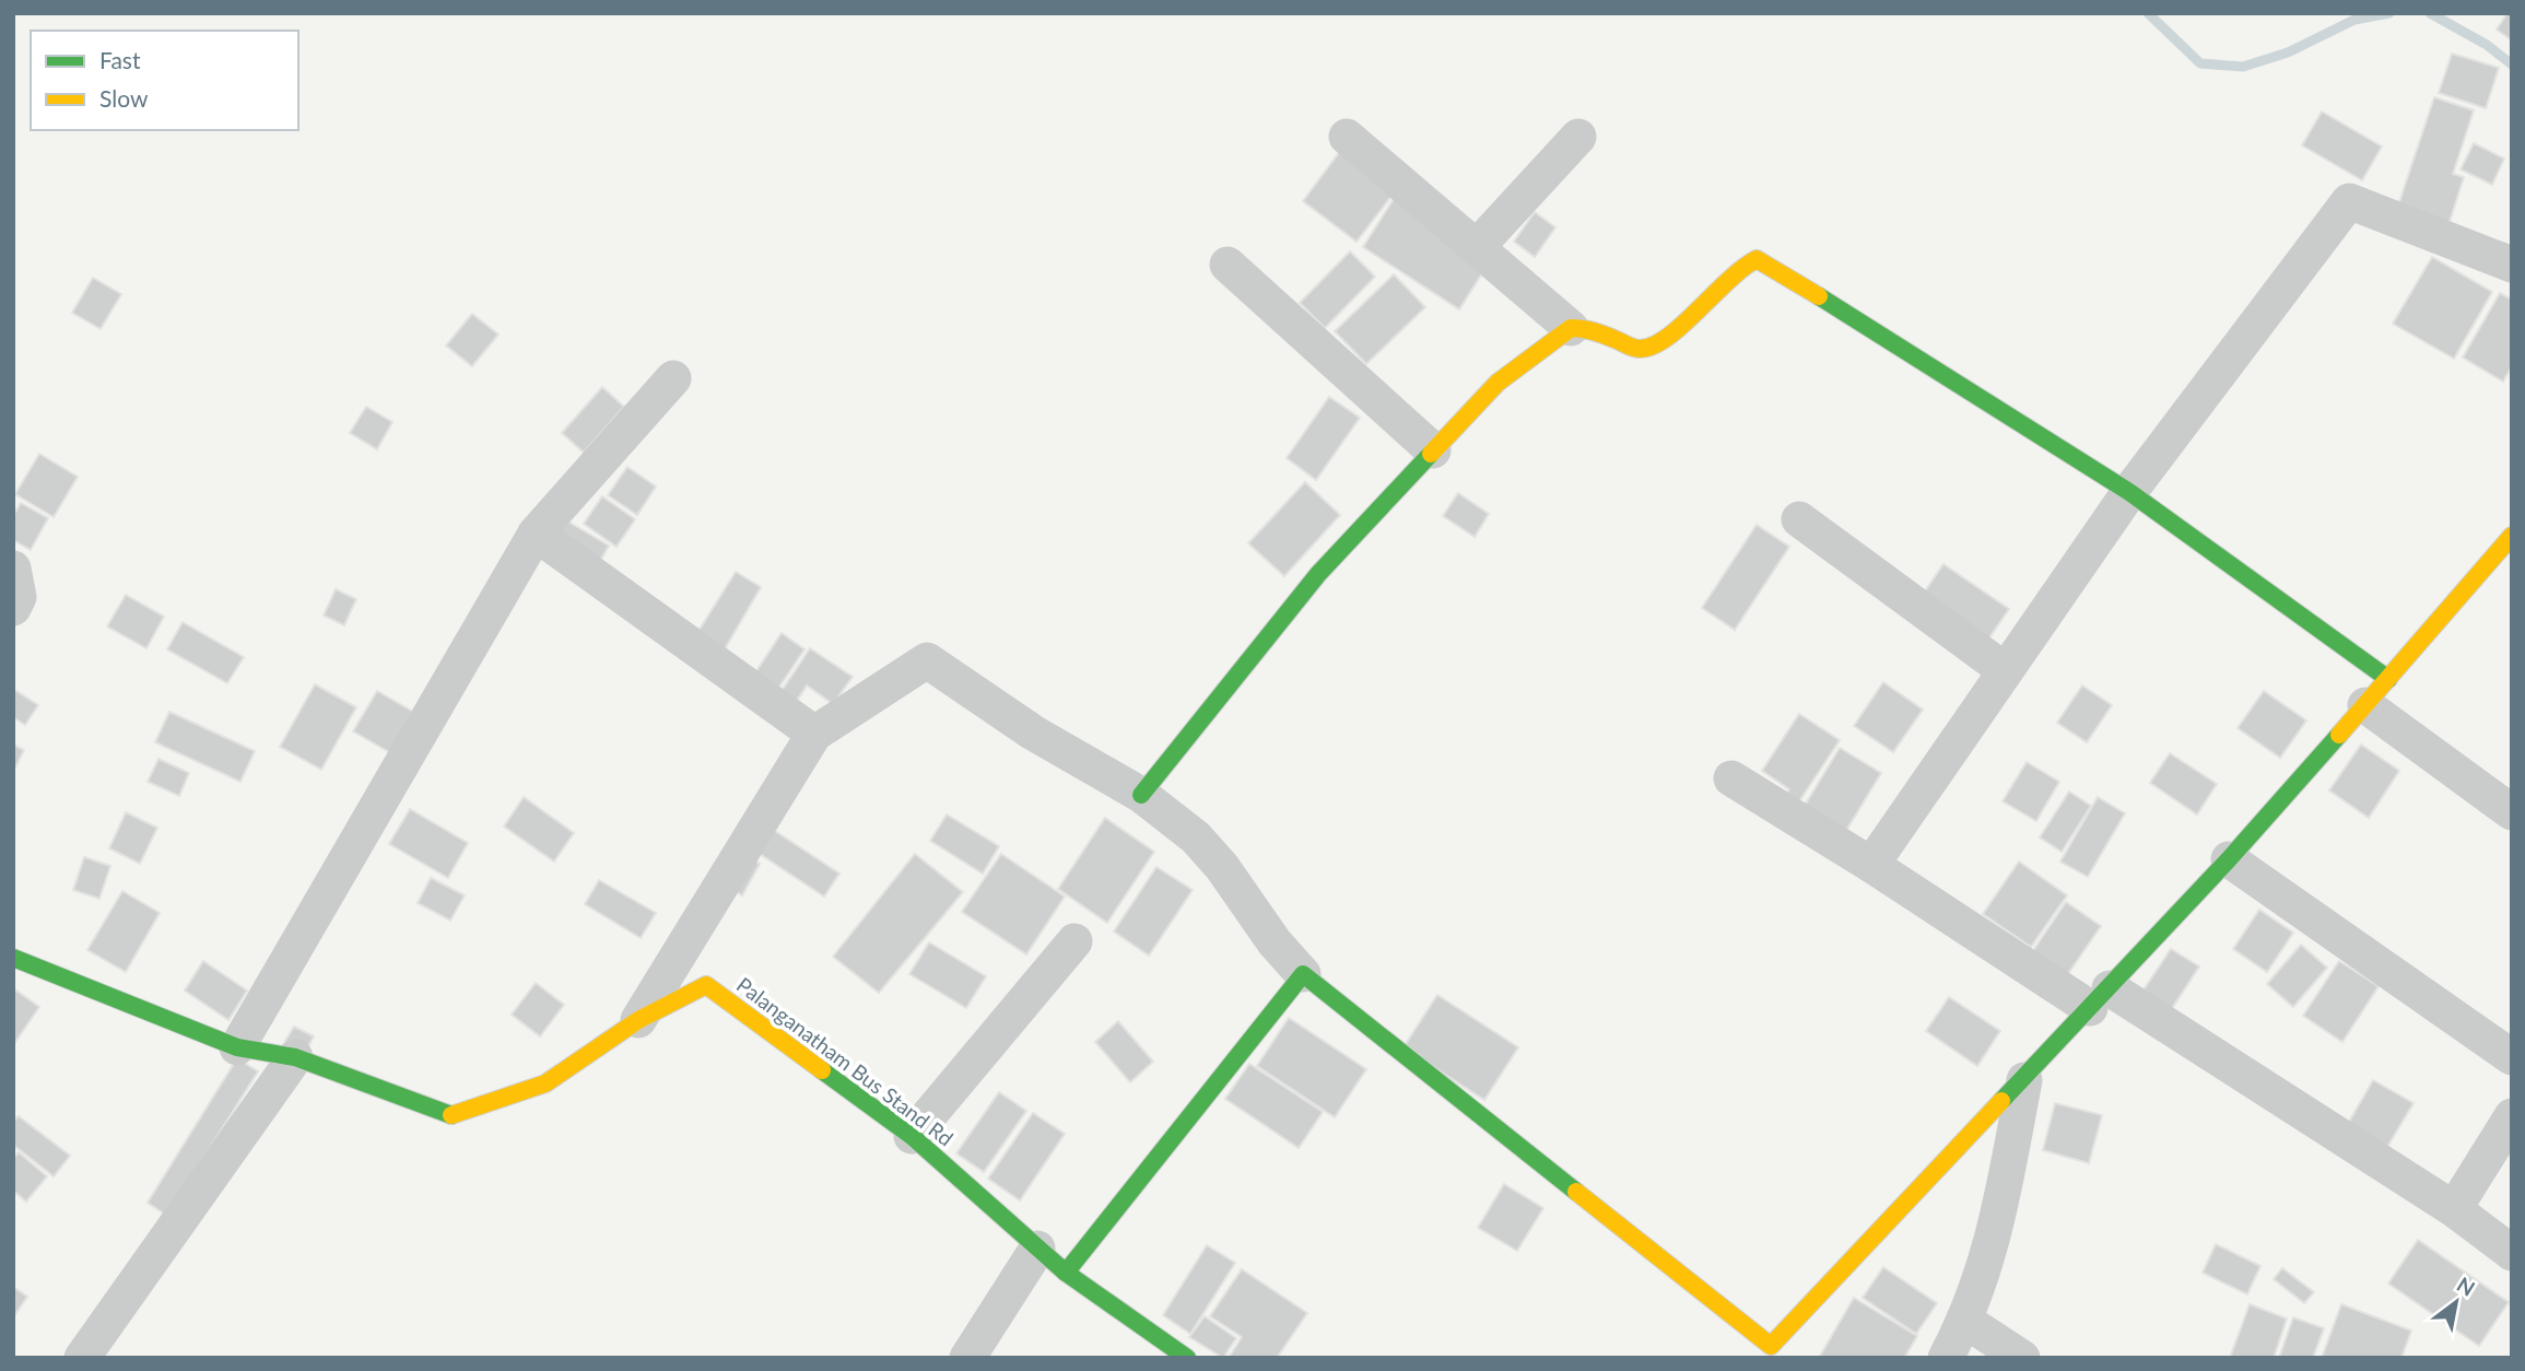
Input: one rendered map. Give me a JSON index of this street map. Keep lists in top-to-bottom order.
{
  "streets": {
    "street": ["Palanganatham Bus Stand Rd"]
  },
  "legend": ["Fast", "Slow"],
  "north": "top right"
}
